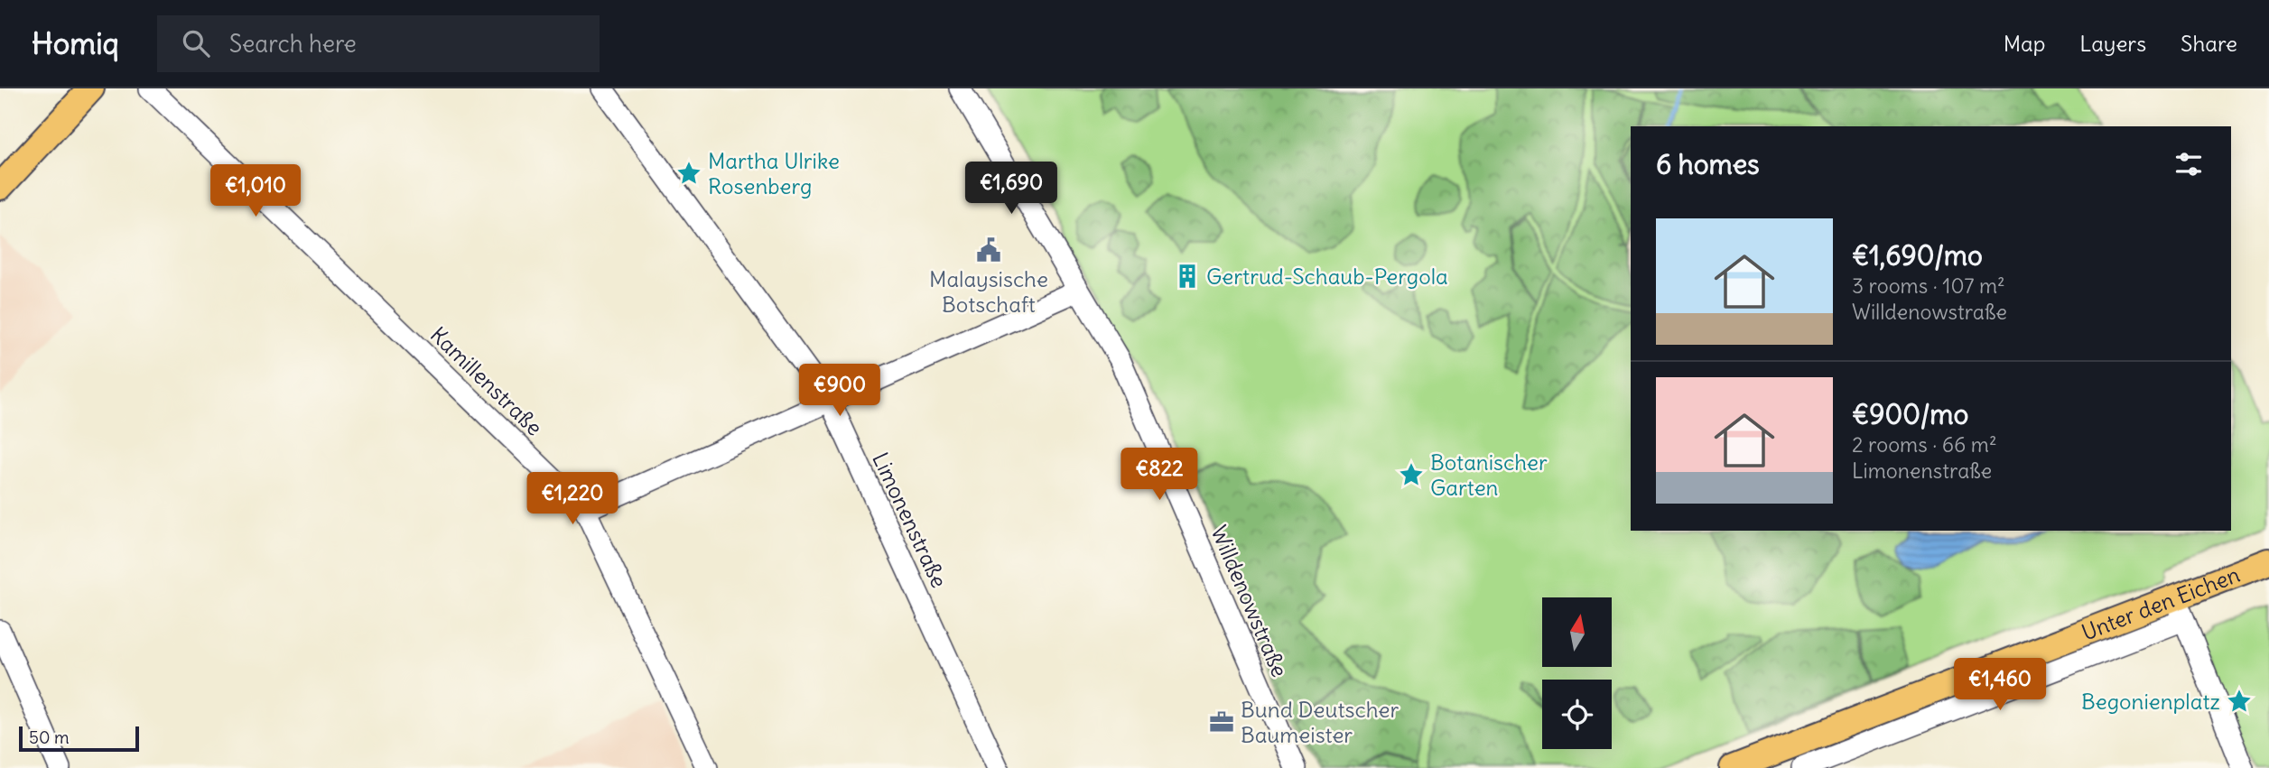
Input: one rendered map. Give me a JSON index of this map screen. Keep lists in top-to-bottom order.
{
  "streets": {
    "main road": ["Unter den Eichen"],
    "street": ["Kamillenstraße", "Limonenstraße", "Willdenowstraße"]
  },
  "places": {
    "place": ["Martha Ulrike Rosenberg", "Botanischer Garten", "Begonienplatz"],
    "public building": ["Malaysische Botschaft"],
    "building": ["Gertrud-Schaub-Pergola"],
    "office": ["Bund Deutscher Baumeister"]
  },
  "scale_bar": "50 m",
  "north": "top",
  "page": {
    "header": "Homiq",
    "search": "Search here",
    "nav": ["Map", "Layers", "Share"],
    "heading": "6 homes",
    "price": [
      "€1,690",
      "€1,010",
      "€900",
      "€822",
      "€1,220",
      "€1,460"
    ],
    "list": [
      {
        "name": "€1,690/mo",
        "note": "3 rooms · 107 m² · Willdenowstraße"
      },
      {
        "name": "€900/mo",
        "note": "2 rooms · 66 m² · Limonenstraße"
      }
    ],
    "scale": "50 m"
  }
}
